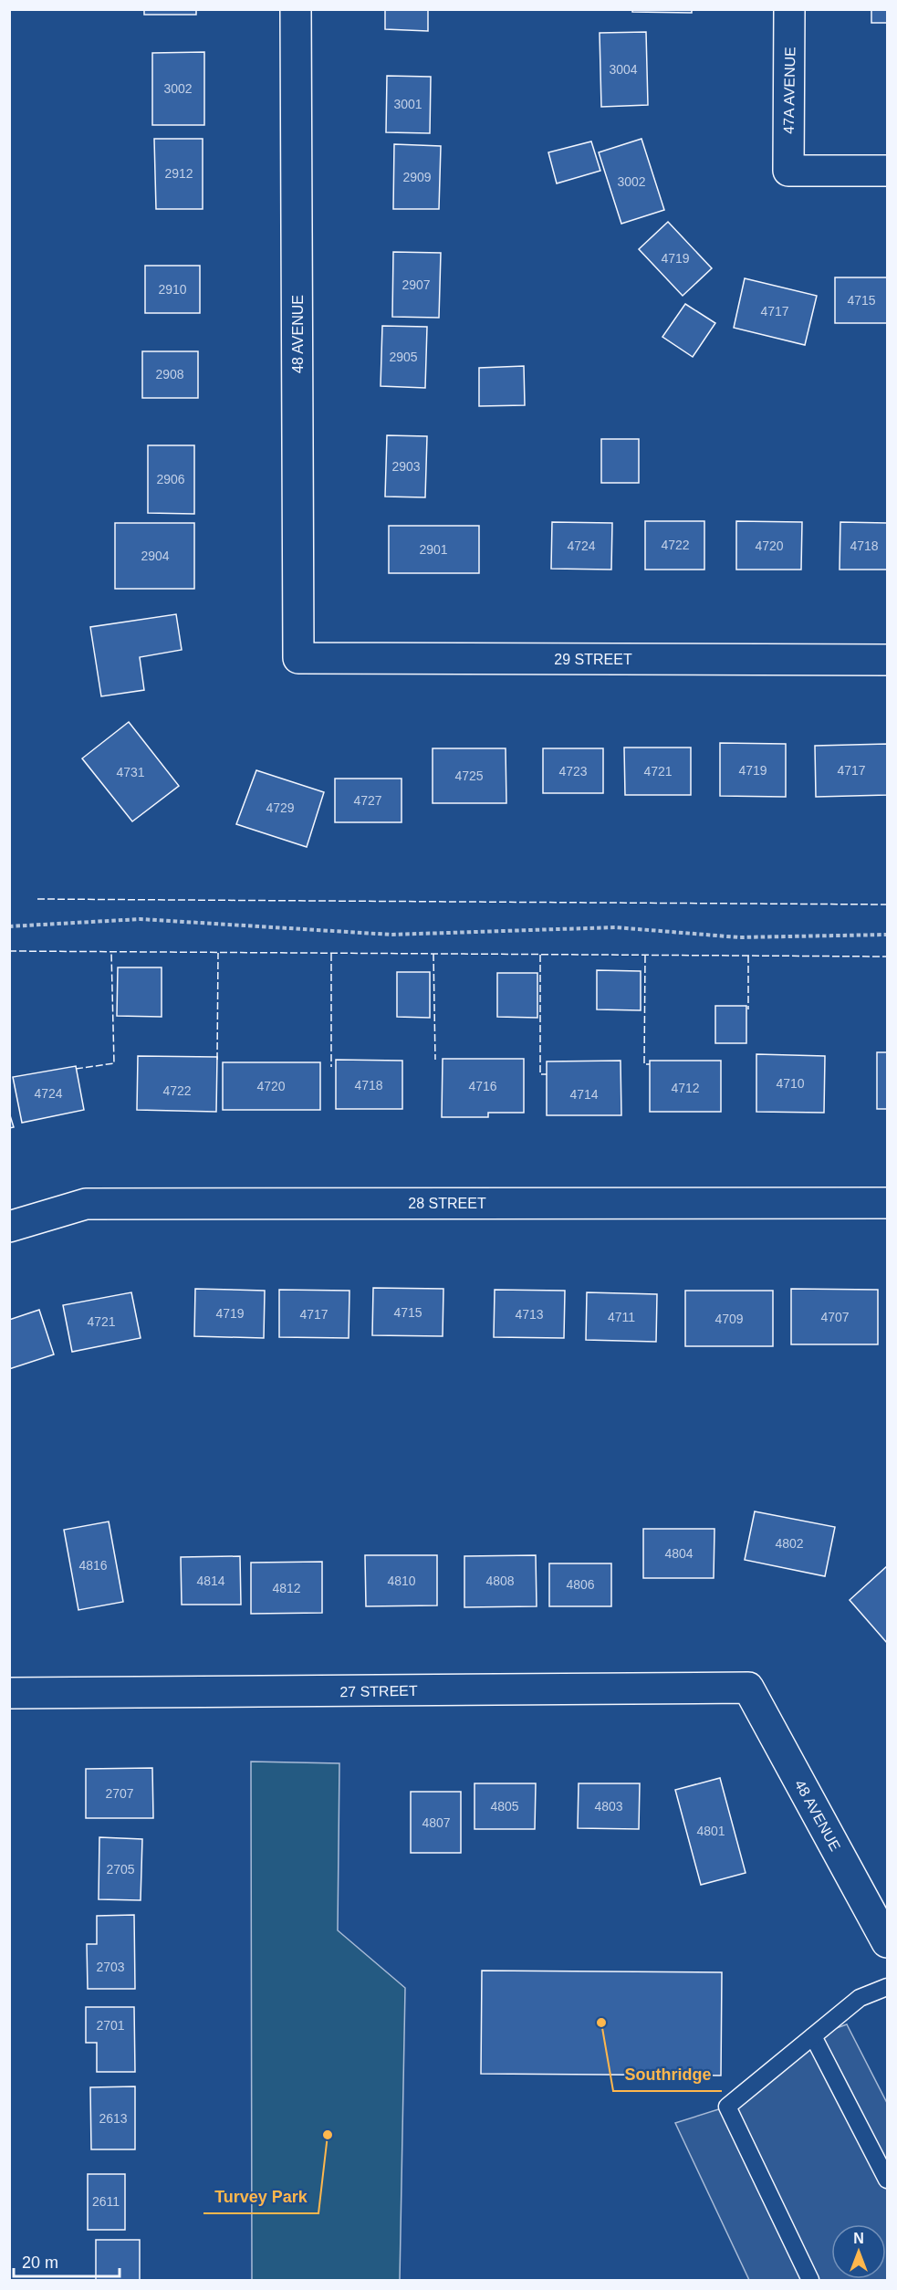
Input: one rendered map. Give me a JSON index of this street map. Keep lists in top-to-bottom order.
{
  "streets": {
    "street": [
      "47A AVENUE",
      "48 AVENUE",
      "29 STREET",
      "28 STREET",
      "27 STREET"
    ]
  },
  "crossings": [
    ["48 AVENUE", "29 STREET"],
    ["48 AVENUE", "27 STREET"]
  ],
  "places": ["Southridge", "Turvey Park"],
  "house_numbers": [
    "3004",
    "3002",
    "3001",
    "2912",
    "2909",
    "3002",
    "4719",
    "2907",
    "2910",
    "4715",
    "4717",
    "2905",
    "2908",
    "2903",
    "2906",
    "4722",
    "4724",
    "4720",
    "4718",
    "2901",
    "2904",
    "4719",
    "4717",
    "4723",
    "4721",
    "4731",
    "4725",
    "4727",
    "4729",
    "4710",
    "4718",
    "4720",
    "4716",
    "4712",
    "4722",
    "4724",
    "4714",
    "4715",
    "4719",
    "4717",
    "4713",
    "4711",
    "4707",
    "4709",
    "4721",
    "4802",
    "4804",
    "4816",
    "4814",
    "4810",
    "4808",
    "4806",
    "4812",
    "2707",
    "4805",
    "4803",
    "4807",
    "4801",
    "2705",
    "2703",
    "2701",
    "2613",
    "2611"
  ],
  "scale_bar": "20 m",
  "north": "top"
}
